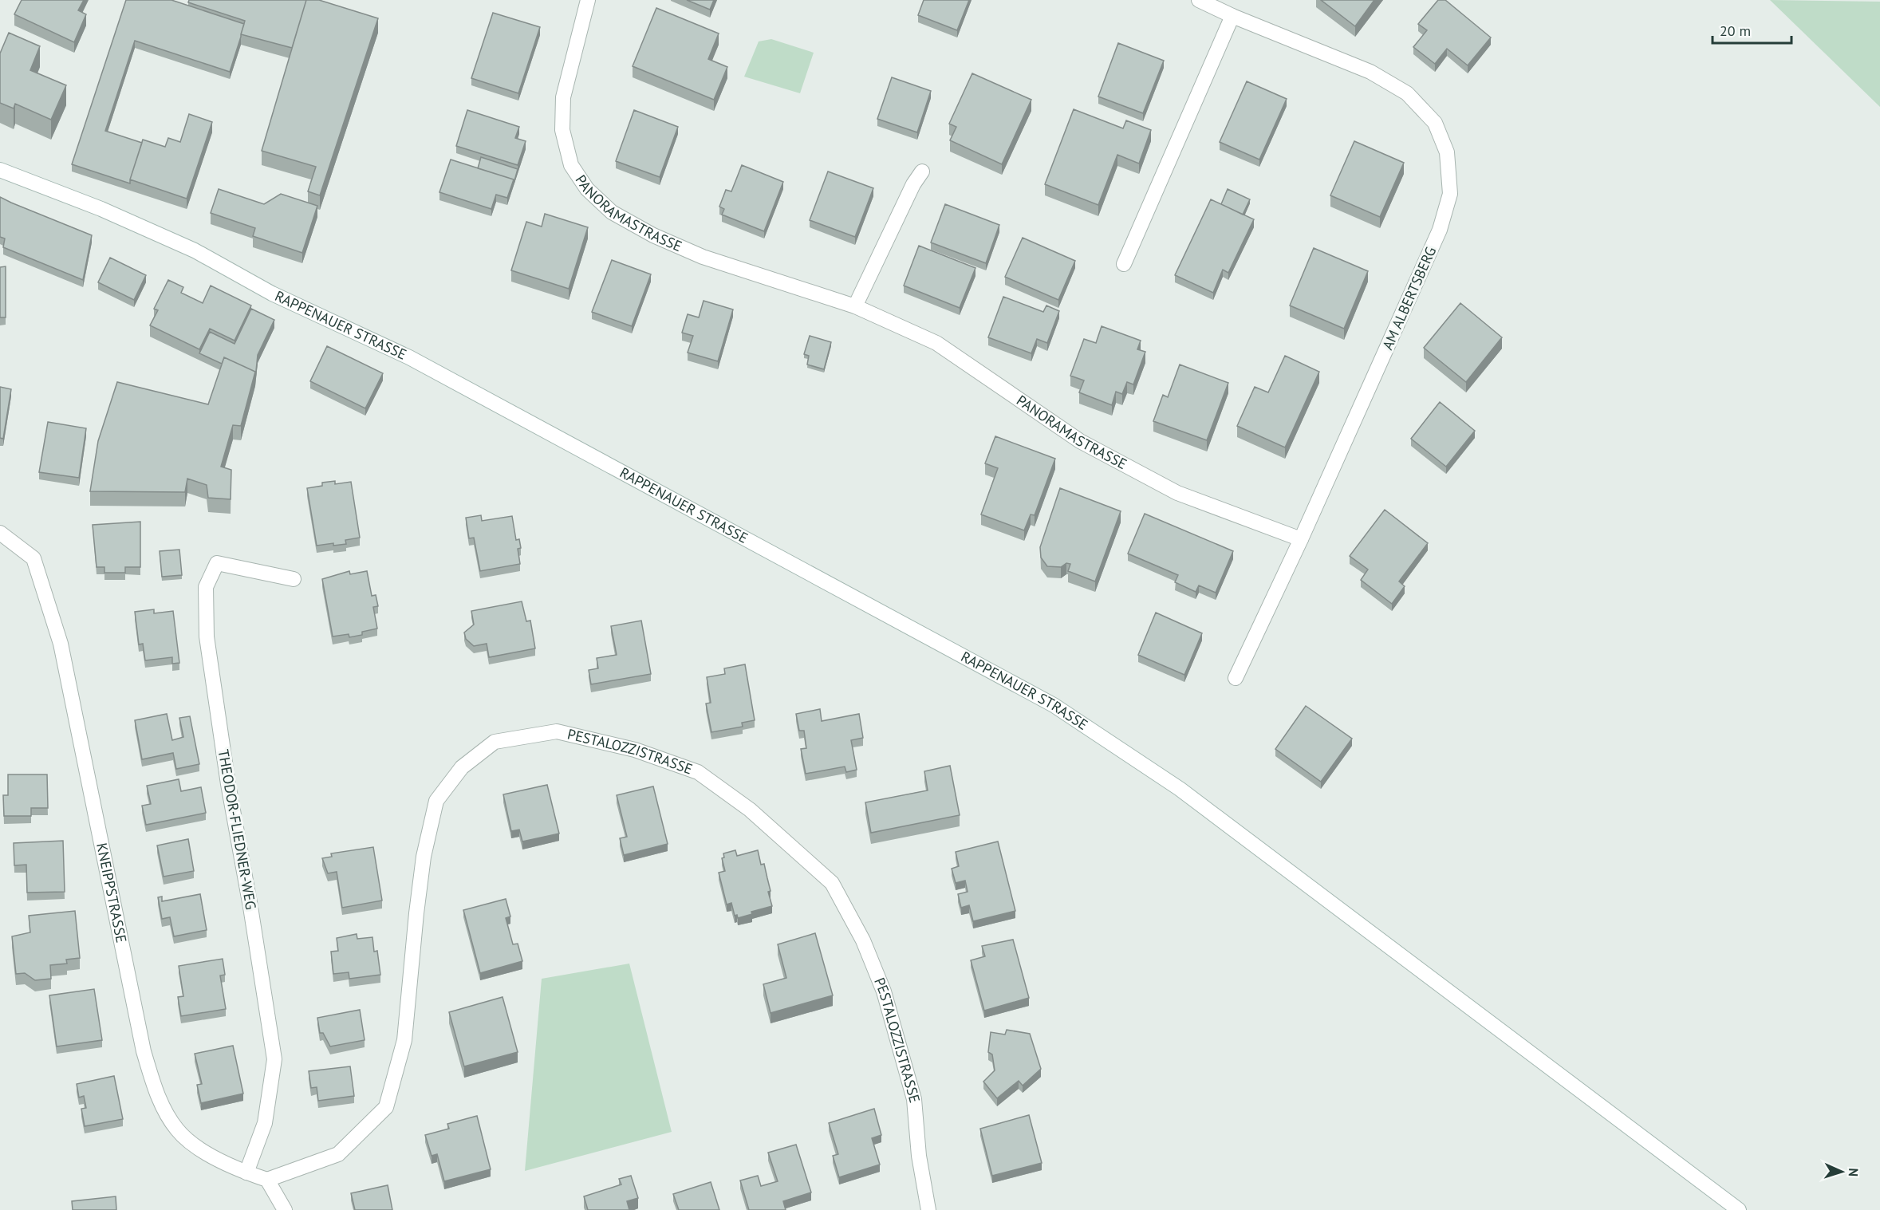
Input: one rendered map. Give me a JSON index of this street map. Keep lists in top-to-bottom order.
{
  "streets": {
    "street": [
      "PANORAMASTRASSE",
      "AM ALBERTSBERG",
      "RAPPENAUER STRASSE",
      "PESTALOZZISTRASSE",
      "THEODOR-FLIEDNER-WEG",
      "KNEIPPSTRASSE"
    ]
  },
  "crossings": [
    ["PANORAMASTRASSE", "AM ALBERTSBERG"],
    ["PESTALOZZISTRASSE", "KNEIPPSTRASSE"],
    ["THEODOR-FLIEDNER-WEG", "KNEIPPSTRASSE"]
  ],
  "scale_bar": "20 m",
  "north": "right"
}
